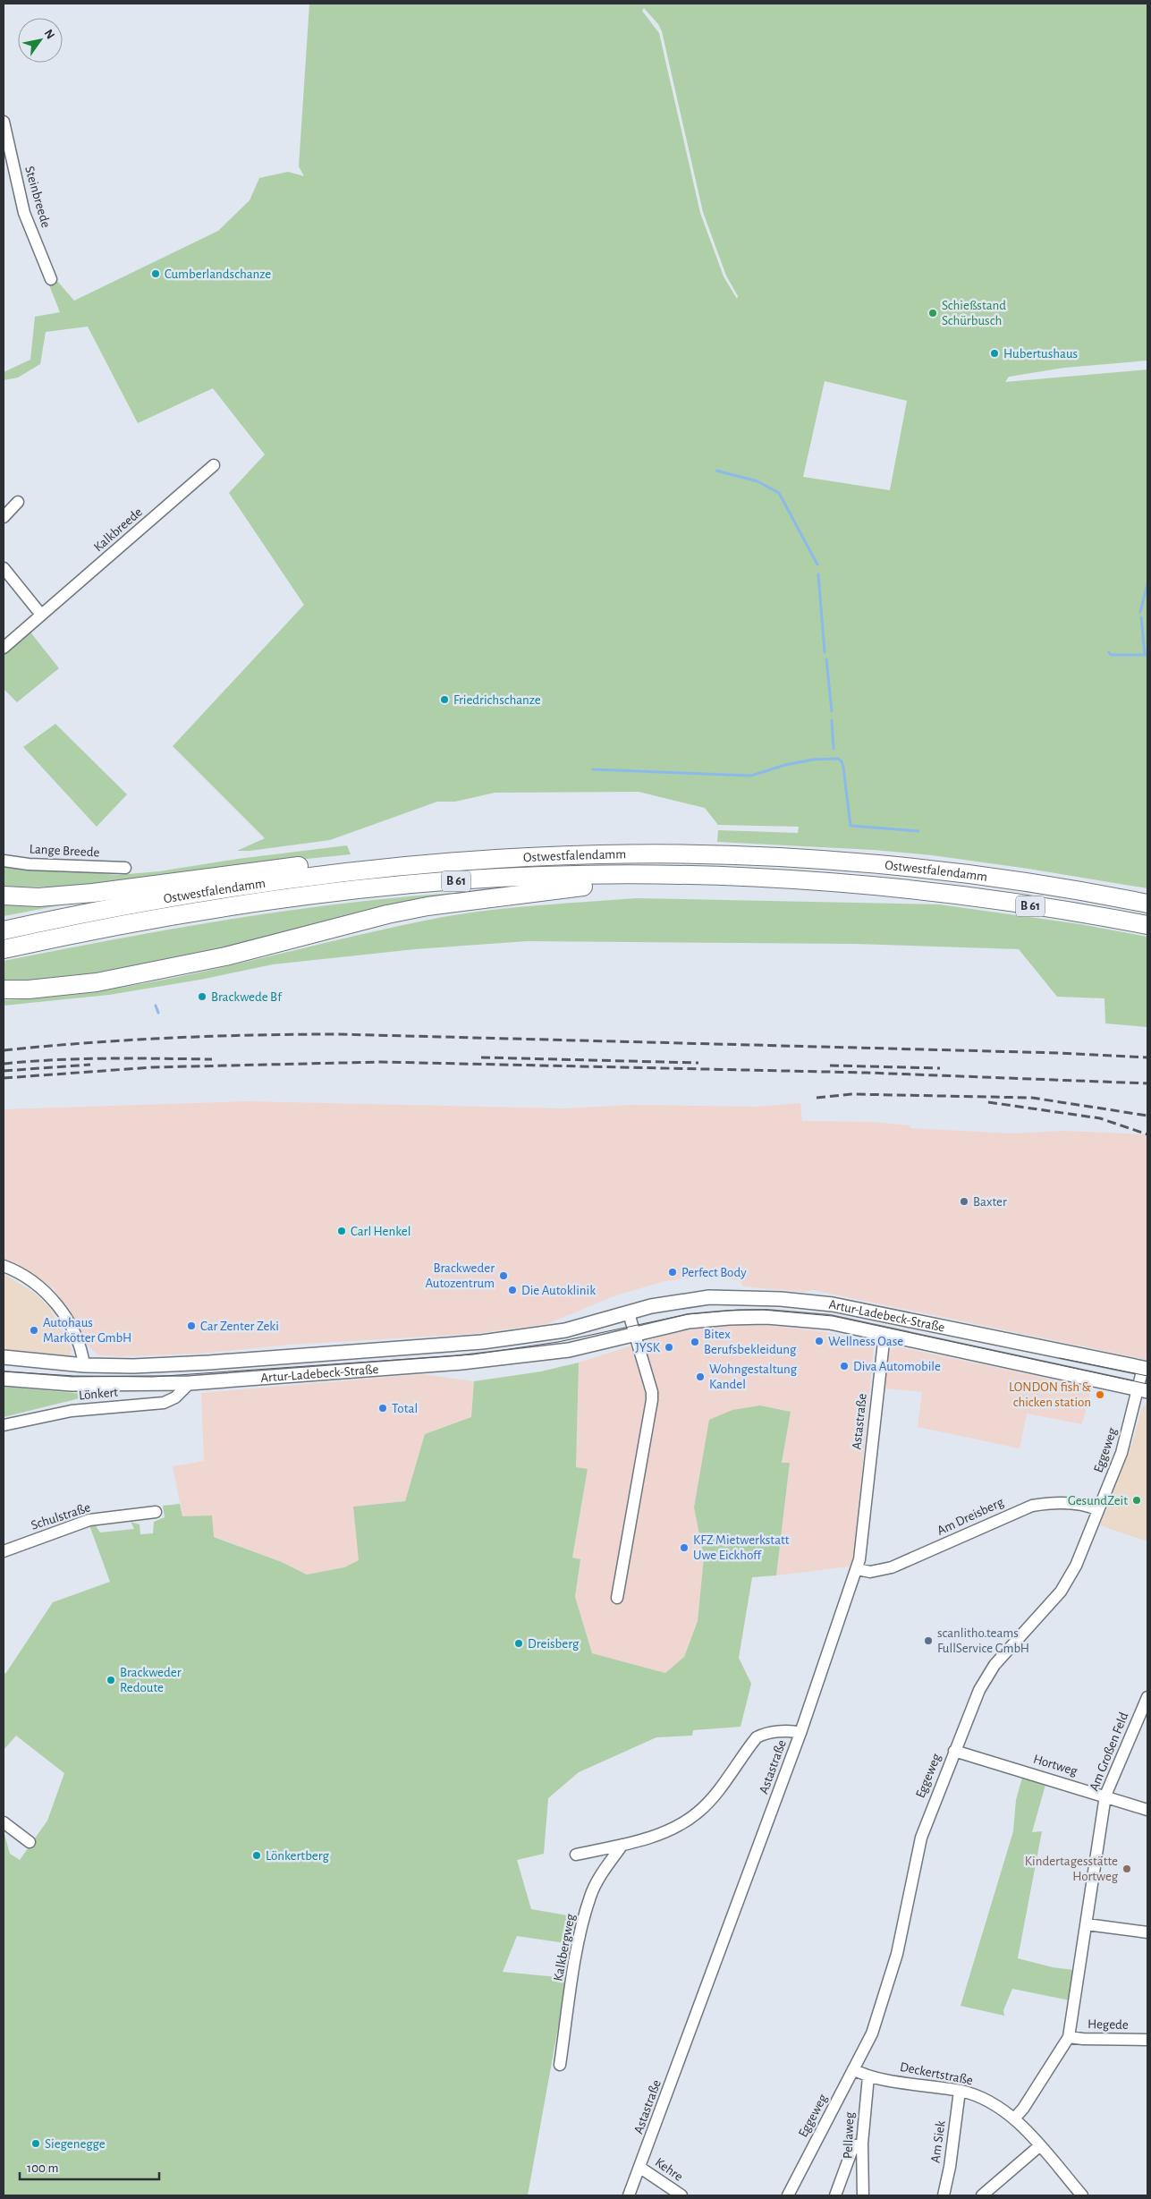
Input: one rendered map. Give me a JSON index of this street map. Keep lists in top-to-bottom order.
{
  "streets": {
    "highway": ["Ostwestfalendamm", "B 61"],
    "street": [
      "Steinbreede",
      "Kalkbreede",
      "Lange Breede",
      "Artur-Ladebeck-Straße",
      "Lönkert",
      "Astastraße",
      "Eggeweg",
      "Schulstraße",
      "Am Dreisberg",
      "Am Großen Feld",
      "Hortweg",
      "Kalkbergweg",
      "Hegede",
      "Deckertstraße",
      "Pellaweg",
      "Am Siek",
      "Kehre"
    ]
  },
  "crossings": [
    ["Ostwestfalendamm", "B 61"],
    ["Artur-Ladebeck-Straße", "Lönkert"],
    ["Artur-Ladebeck-Straße", "Astastraße"],
    ["Artur-Ladebeck-Straße", "Eggeweg"],
    ["Astastraße", "Am Dreisberg"],
    ["Astastraße", "Kehre"],
    ["Eggeweg", "Am Dreisberg"],
    ["Eggeweg", "Hortweg"],
    ["Eggeweg", "Deckertstraße"],
    ["Am Großen Feld", "Hortweg"],
    ["Am Großen Feld", "Hegede"],
    ["Am Großen Feld", "Deckertstraße"],
    ["Deckertstraße", "Pellaweg"],
    ["Deckertstraße", "Am Siek"]
  ],
  "places": [
    "Cumberlandschanze",
    "Schießstand Schürbusch",
    "Hubertushaus",
    "Friedrichschanze",
    "Brackwede Bf",
    "Baxter",
    "Carl Henkel",
    "Perfect Body",
    "Brackweder Autozentrum",
    "Die Autoklinik",
    "Car Zenter Zeki",
    "Autohaus Markötter GmbH",
    "Wellness Oase",
    "Bitex Berufsbekleidung",
    "JYSK",
    "Diva Automobile",
    "Wohngestaltung Kandel",
    "LONDON fish & chicken station",
    "Total",
    "GesundZeit",
    "KFZ Mietwerkstatt Uwe Eickhoff",
    "scanlitho.teams FullService GmbH",
    "Dreisberg",
    "Brackweder Redoute",
    "Lönkertberg",
    "Kindertagesstätte Hortweg",
    "Siegenegge"
  ],
  "scale_bar": "100 m",
  "north": "top right"
}
